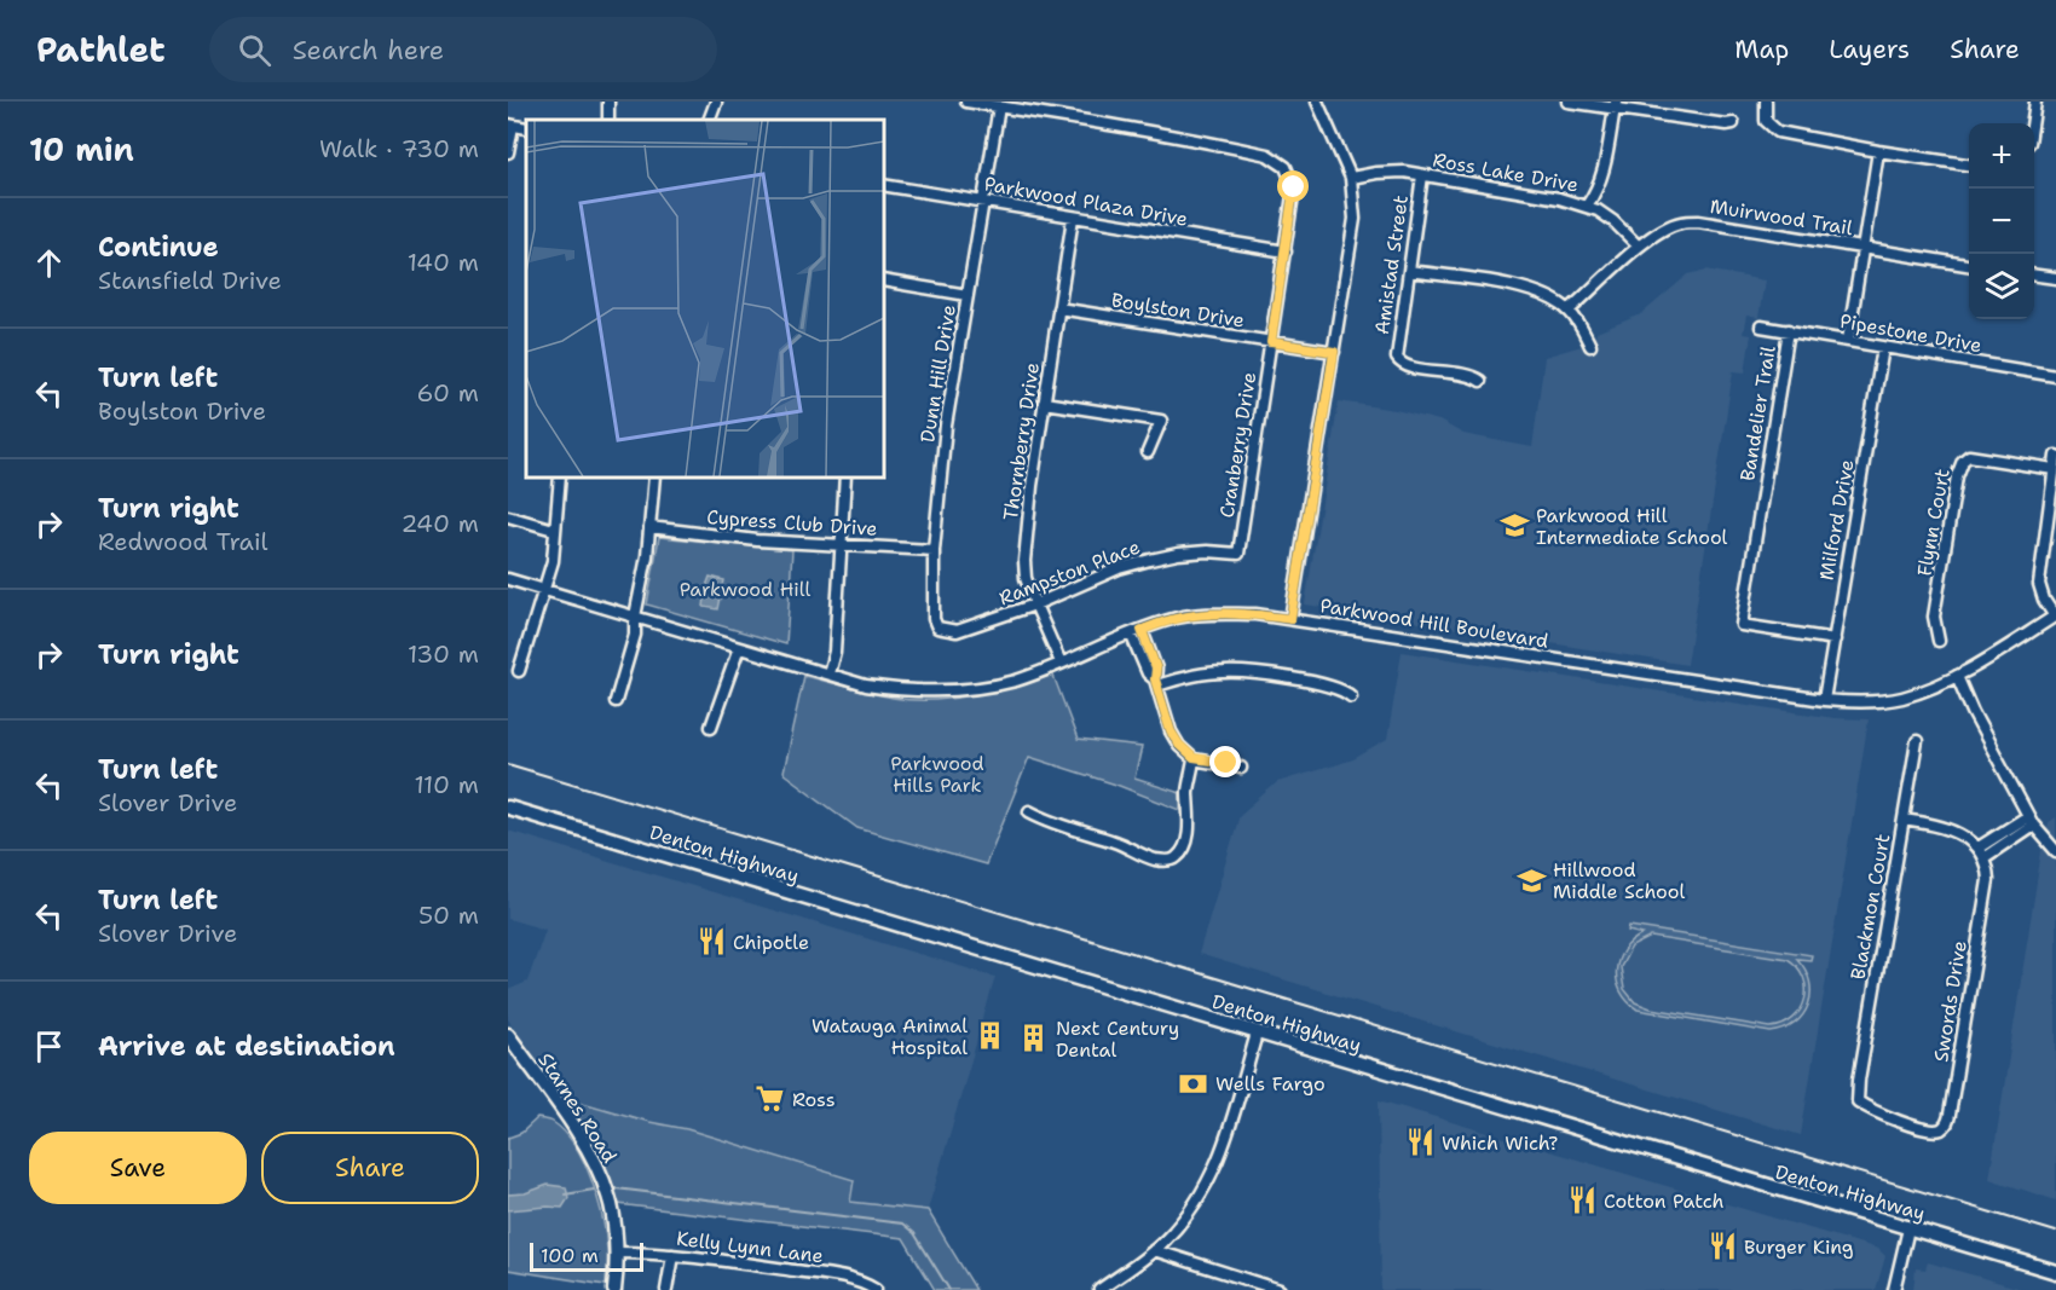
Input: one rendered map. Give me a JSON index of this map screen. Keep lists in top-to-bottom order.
{
  "streets": {
    "main road": ["Denton Highway", "Starnes Road"],
    "street": [
      "Ross Lake Drive",
      "Parkwood Plaza Drive",
      "Muirwood Trail",
      "Amistad Street",
      "Boylston Drive",
      "Pipestone Drive",
      "Dunn Hill Drive",
      "Bandelier Trail",
      "Thornberry Drive",
      "Cranberry Drive",
      "Milford Drive",
      "Cypress Club Drive",
      "Flynn Court",
      "Rampston Place",
      "Parkwood Hill Boulevard",
      "Blackmon Court",
      "Swords Drive",
      "Kelly Lynn Lane"
    ]
  },
  "crossings": [
    ["Ross Lake Drive", "Muirwood Trail"],
    ["Ross Lake Drive", "Amistad Street"],
    ["Parkwood Plaza Drive", "Dunn Hill Drive"],
    ["Parkwood Plaza Drive", "Thornberry Drive"],
    ["Parkwood Plaza Drive", "Cranberry Drive"],
    ["Boylston Drive", "Thornberry Drive"],
    ["Boylston Drive", "Cranberry Drive"],
    ["Pipestone Drive", "Bandelier Trail"],
    ["Pipestone Drive", "Milford Drive"],
    ["Dunn Hill Drive", "Cranberry Drive"],
    ["Dunn Hill Drive", "Cypress Club Drive"],
    ["Dunn Hill Drive", "Rampston Place"],
    ["Bandelier Trail", "Milford Drive"],
    ["Thornberry Drive", "Rampston Place"],
    ["Thornberry Drive", "Parkwood Hill Boulevard"],
    ["Cranberry Drive", "Rampston Place"],
    ["Milford Drive", "Parkwood Hill Boulevard"],
    ["Blackmon Court", "Swords Drive"],
    ["Starnes Road", "Kelly Lynn Lane"]
  ],
  "parks": ["Parkwood Hill", "Parkwood Hills Park"],
  "places": {
    "school or university": ["Parkwood Hill Intermediate School", "Hillwood Middle School"],
    "restaurant": [
      "Chipotle",
      "Which Wich?",
      "Cotton Patch",
      "Burger King"
    ],
    "building": ["Watauga Animal Hospital", "Next Century Dental"],
    "bank": ["Wells Fargo"],
    "supermarket": ["Ross"]
  },
  "scale_bar": "100 m",
  "page": {
    "header": "Pathlet",
    "search": "Search here",
    "nav": ["Map", "Layers", "Share"],
    "heading": ["10 min", "Walk · 730 m"],
    "map_buttons": ["+", "−"],
    "list": [
      ["Continue", "Stansfield Drive", "140 m"],
      ["Turn left", "Boylston Drive", "60 m"],
      ["Turn right", "Redwood Trail", "240 m"],
      ["Turn right", "130 m"],
      ["Turn left", "Slover Drive", "110 m"],
      ["Turn left", "Slover Drive", "50 m"],
      "Arrive at destination"
    ],
    "buttons": ["Save", "Share"],
    "scale": "100 m"
  }
}
